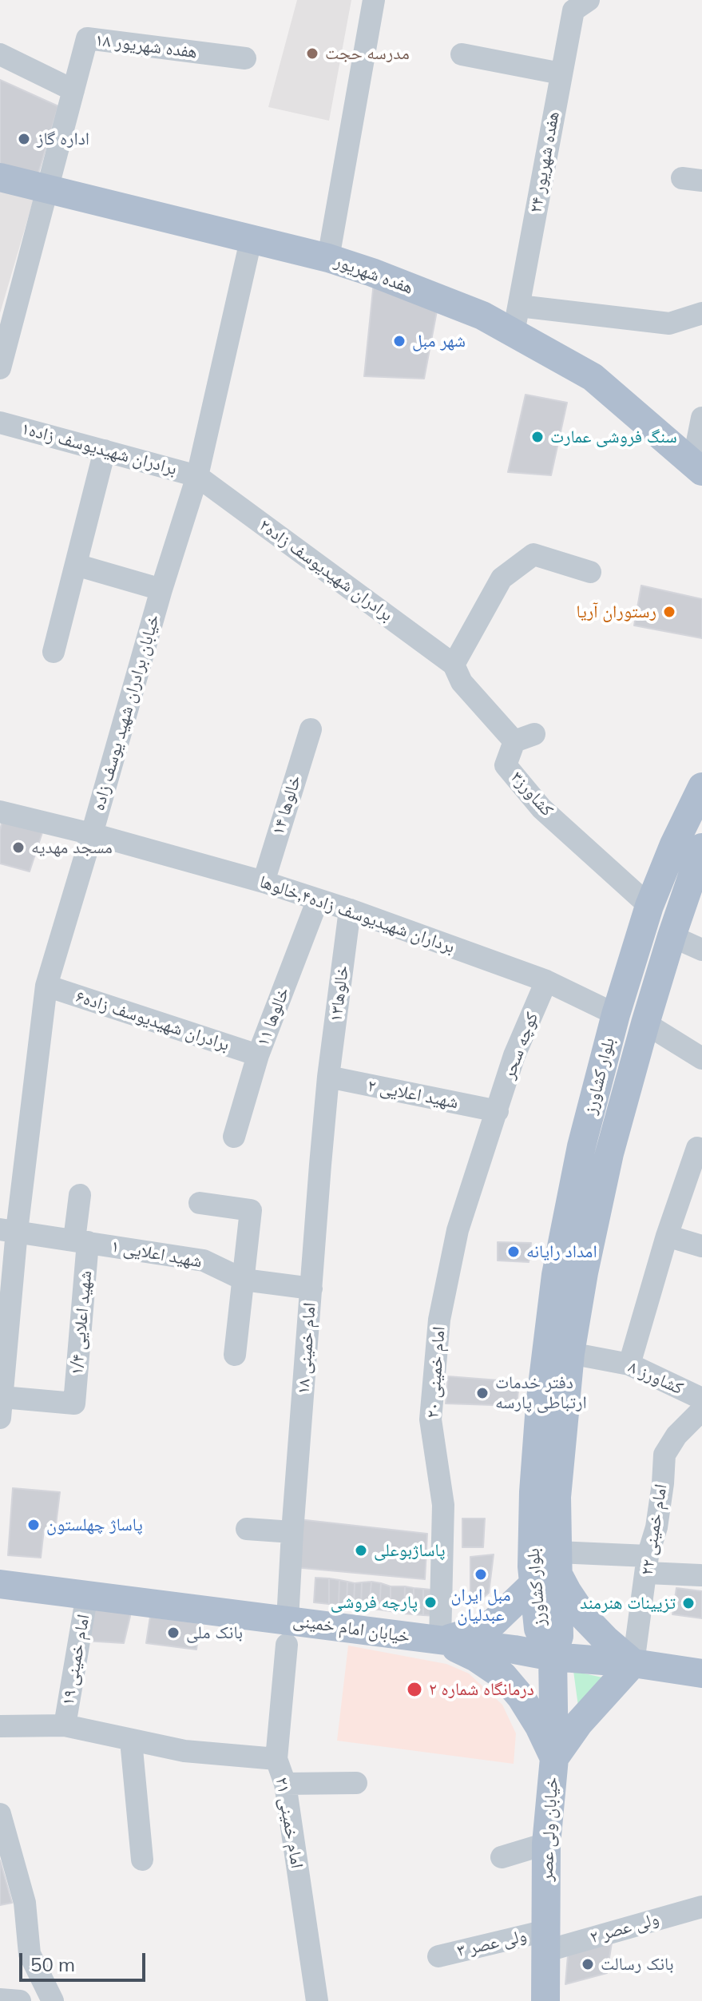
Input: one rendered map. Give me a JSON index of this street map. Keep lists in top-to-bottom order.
{
  "streets": {
    "main road": [
      "هفده شهریور",
      "بلوار کشاورز",
      "خیابان امام خمینی",
      "خیابان ولی عصر"
    ],
    "street": [
      "هفده شهریور ۱۸",
      "هفده شهریور ۲۴",
      "برادران شهیدیوسف زاده۱",
      "برادران شهیدیوسف زاده۲",
      "خیابان برادران شهید یوسف زاده",
      "کشاورز۳",
      "خالوها ۱۴",
      "برداران شهیدیوسف زاده۴,خالوها",
      "خالوها۱۳",
      "خالوها ۱۱",
      "برادران شهیدیوسف زاده۶",
      "کوچه سحر",
      "شهید اعلایی ۲",
      "شهید اعلایی ۱",
      "شهید اعلایی ۱/۴",
      "امام خمینی ۱۸",
      "امام خمینی ۲۰",
      "کشاورز ۸",
      "امام خمینی ۲۲",
      "امام خمینی ۱۹",
      "امام خمینی ۲۱",
      "ولی عصر ۲",
      "ولی عصر ۳"
    ]
  },
  "crossings": [
    ["هفده شهریور ۱۸", "هفده شهریور"],
    ["هفده شهریور ۲۴", "هفده شهریور"],
    ["هفده شهریور", "خیابان برادران شهید یوسف زاده"],
    ["برادران شهیدیوسف زاده۱", "برادران شهیدیوسف زاده۲"],
    ["برادران شهیدیوسف زاده۱", "خیابان برادران شهید یوسف زاده"],
    ["برادران شهیدیوسف زاده۲", "خیابان برادران شهید یوسف زاده"],
    ["برادران شهیدیوسف زاده۲", "کشاورز۳"],
    ["خیابان برادران شهید یوسف زاده", "برداران شهیدیوسف زاده۴,خالوها"],
    ["خیابان برادران شهید یوسف زاده", "برادران شهیدیوسف زاده۶"],
    ["خیابان برادران شهید یوسف زاده", "شهید اعلایی ۱"],
    ["خیابان برادران شهید یوسف زاده", "شهید اعلایی ۱/۴"],
    ["کشاورز۳", "بلوار کشاورز"],
    ["خالوها ۱۴", "برداران شهیدیوسف زاده۴,خالوها"],
    ["برداران شهیدیوسف زاده۴,خالوها", "خالوها۱۳"],
    ["برداران شهیدیوسف زاده۴,خالوها", "خالوها ۱۱"],
    ["برداران شهیدیوسف زاده۴,خالوها", "کوچه سحر"],
    ["برداران شهیدیوسف زاده۴,خالوها", "بلوار کشاورز"],
    ["خالوها۱۳", "شهید اعلایی ۲"],
    ["خالوها۱۳", "امام خمینی ۱۸"],
    ["خالوها ۱۱", "برادران شهیدیوسف زاده۶"],
    ["کوچه سحر", "شهید اعلایی ۲"],
    ["کوچه سحر", "امام خمینی ۲۰"],
    ["بلوار کشاورز", "کشاورز ۸"],
    ["بلوار کشاورز", "خیابان امام خمینی"],
    ["بلوار کشاورز", "خیابان ولی عصر"],
    ["شهید اعلایی ۲", "امام خمینی ۱۸"],
    ["شهید اعلایی ۲", "امام خمینی ۲۰"],
    ["شهید اعلایی ۱", "شهید اعلایی ۱/۴"],
    ["شهید اعلایی ۱", "امام خمینی ۱۸"],
    ["امام خمینی ۱۸", "خیابان امام خمینی"],
    ["امام خمینی ۱۸", "امام خمینی ۲۱"],
    ["امام خمینی ۲۰", "خیابان امام خمینی"],
    ["امام خمینی ۲۲", "خیابان امام خمینی"],
    ["خیابان امام خمینی", "امام خمینی ۱۹"],
    ["خیابان امام خمینی", "امام خمینی ۲۱"],
    ["خیابان امام خمینی", "خیابان ولی عصر"],
    ["خیابان ولی عصر", "ولی عصر ۲"],
    ["خیابان ولی عصر", "ولی عصر ۳"],
    ["ولی عصر ۲", "ولی عصر ۳"]
  ],
  "places": [
    "مدرسه حجت",
    "اداره گاز",
    "شهر مبل",
    "سنگ فروشی عمارت",
    "رستوران آریا",
    "مسجد مهدیه",
    "امداد رایانه",
    "دفتر خدمات ارتباطی پارسه",
    "پاساژ چهلستون",
    "پاساژبوعلی",
    "مبل ایران عبدلیان",
    "پارچه فروشی",
    "تزیینات هنرمند",
    "بانک ملی",
    "درمانگاه شماره ۲",
    "بانک رسالت"
  ],
  "scale_bar": "50 m"
}
